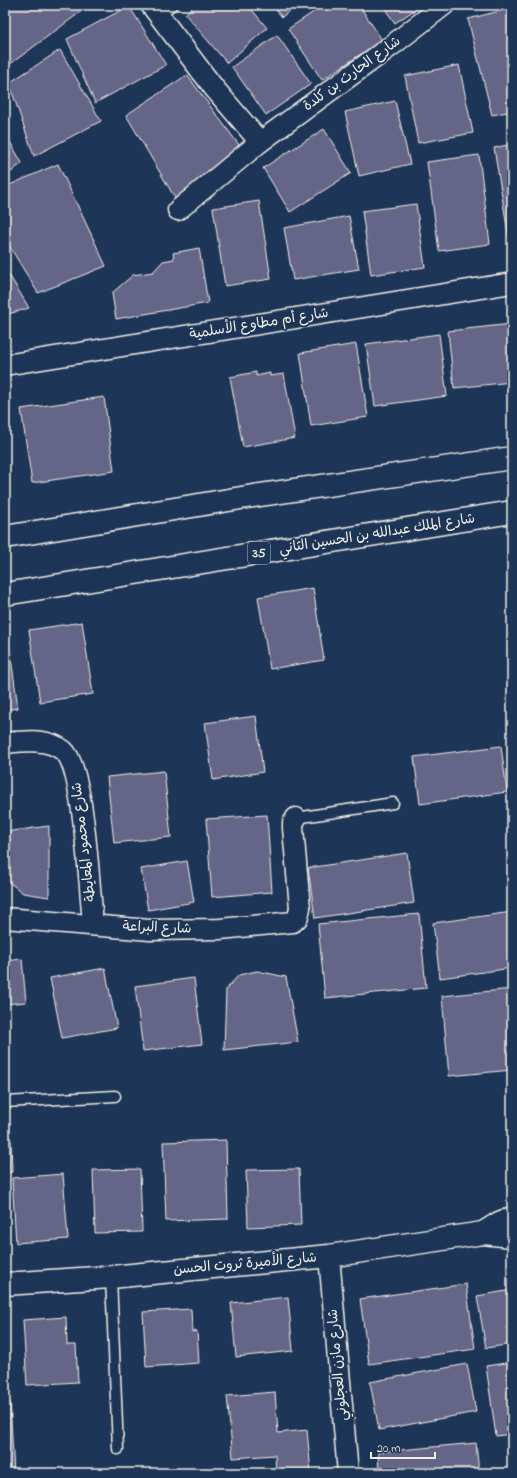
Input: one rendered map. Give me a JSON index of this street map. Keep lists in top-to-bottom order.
{
  "streets": {
    "main road": ["شارع الملك عبدالله بن الحسين الثاني", "35", "شارع الأميرة ثروت الحسن"],
    "street": [
      "شارع الحارث بن كلدة",
      "شارع أم مطاوع الأسلمية",
      "شارع محمود المعايطة",
      "شارع البراعة",
      "شارع مازن العجلوني"
    ]
  },
  "crossings": [
    ["شارع محمود المعايطة", "شارع البراعة"],
    ["شارع الأميرة ثروت الحسن", "شارع مازن العجلوني"]
  ],
  "scale_bar": "20 m"
}
